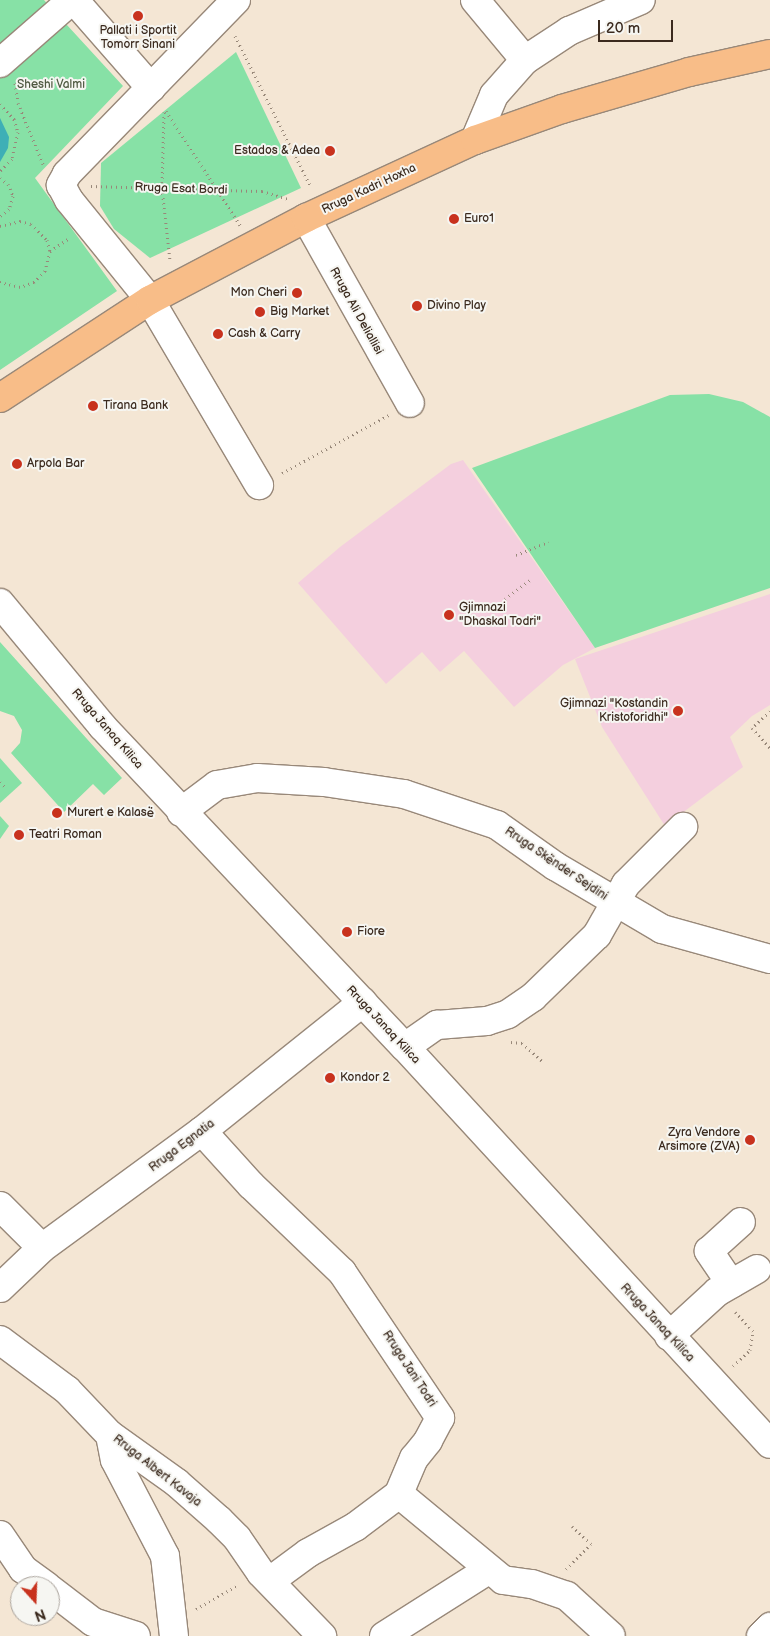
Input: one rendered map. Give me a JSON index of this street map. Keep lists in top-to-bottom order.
{
  "streets": {
    "main road": ["Rruga Kadri Hoxha"],
    "street": [
      "Rruga Ali Deliallisi",
      "Rruga Janaq Kilica",
      "Rruga Skënder Sejdini",
      "Rruga Egnatia",
      "Rruga Jani Todri",
      "Rruga Albert Kavaja"
    ],
    "path": ["Rruga Esat Bordi"]
  },
  "crossings": [
    ["Rruga Esat Bordi", "Rruga Kadri Hoxha"],
    ["Rruga Esat Bordi", "Rruga Ali Deliallisi"],
    ["Rruga Kadri Hoxha", "Rruga Ali Deliallisi"],
    ["Rruga Janaq Kilica", "Rruga Skënder Sejdini"],
    ["Rruga Janaq Kilica", "Rruga Egnatia"],
    ["Rruga Egnatia", "Rruga Jani Todri"]
  ],
  "parks": ["Sheshi Valmi"],
  "places": [
    "Pallati i Sportit Tomorr Sinani",
    "Estados & Adea",
    "Euro1",
    "Mon Cheri",
    "Divino Play",
    "Big Market",
    "Cash & Carry",
    "Tirana Bank",
    "Arpola Bar",
    "Gjimnazi \"Dhaskal Todri\"",
    "Gjimnazi \"Kostandin Kristoforidhi\"",
    "Murert e Kalasë",
    "Teatri Roman",
    "Fiore",
    "Kondor 2",
    "Zyra Vendore Arsimore (ZVA)"
  ],
  "scale_bar": "20 m",
  "north": "bottom"
}
